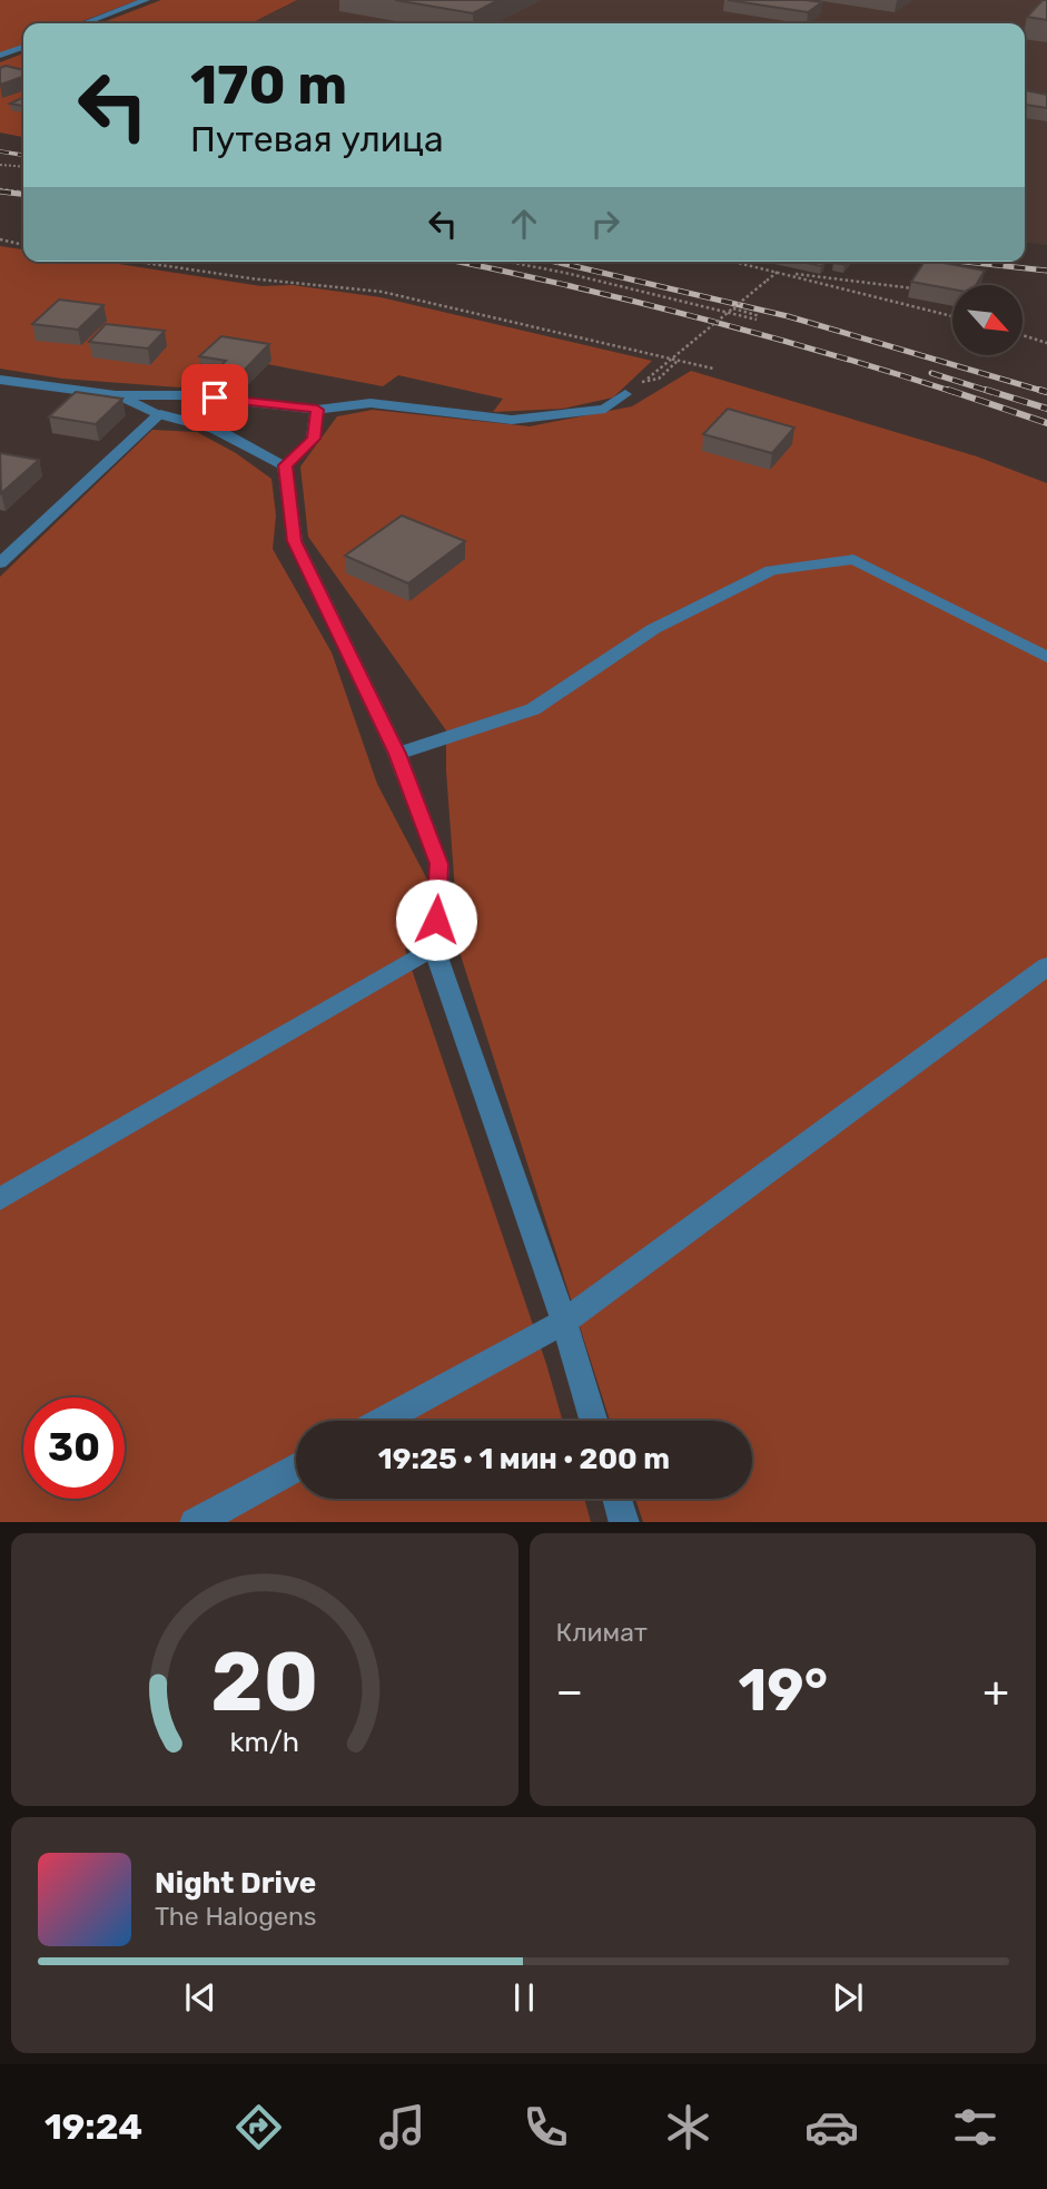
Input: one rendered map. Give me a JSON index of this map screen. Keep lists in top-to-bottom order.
{
  "north": "bottom right",
  "page": {
    "turn": ["170 m", "Путевая улица"],
    "limit": "30",
    "trip": "19:25 · 1 мин · 200 m",
    "tile": "Климат",
    "heat": ["−", "19°", "+"],
    "song": ["Night Drive", "The Halogens"],
    "tabs": "19:24",
    "gauge": ["20", "km/h"]
  }
}
